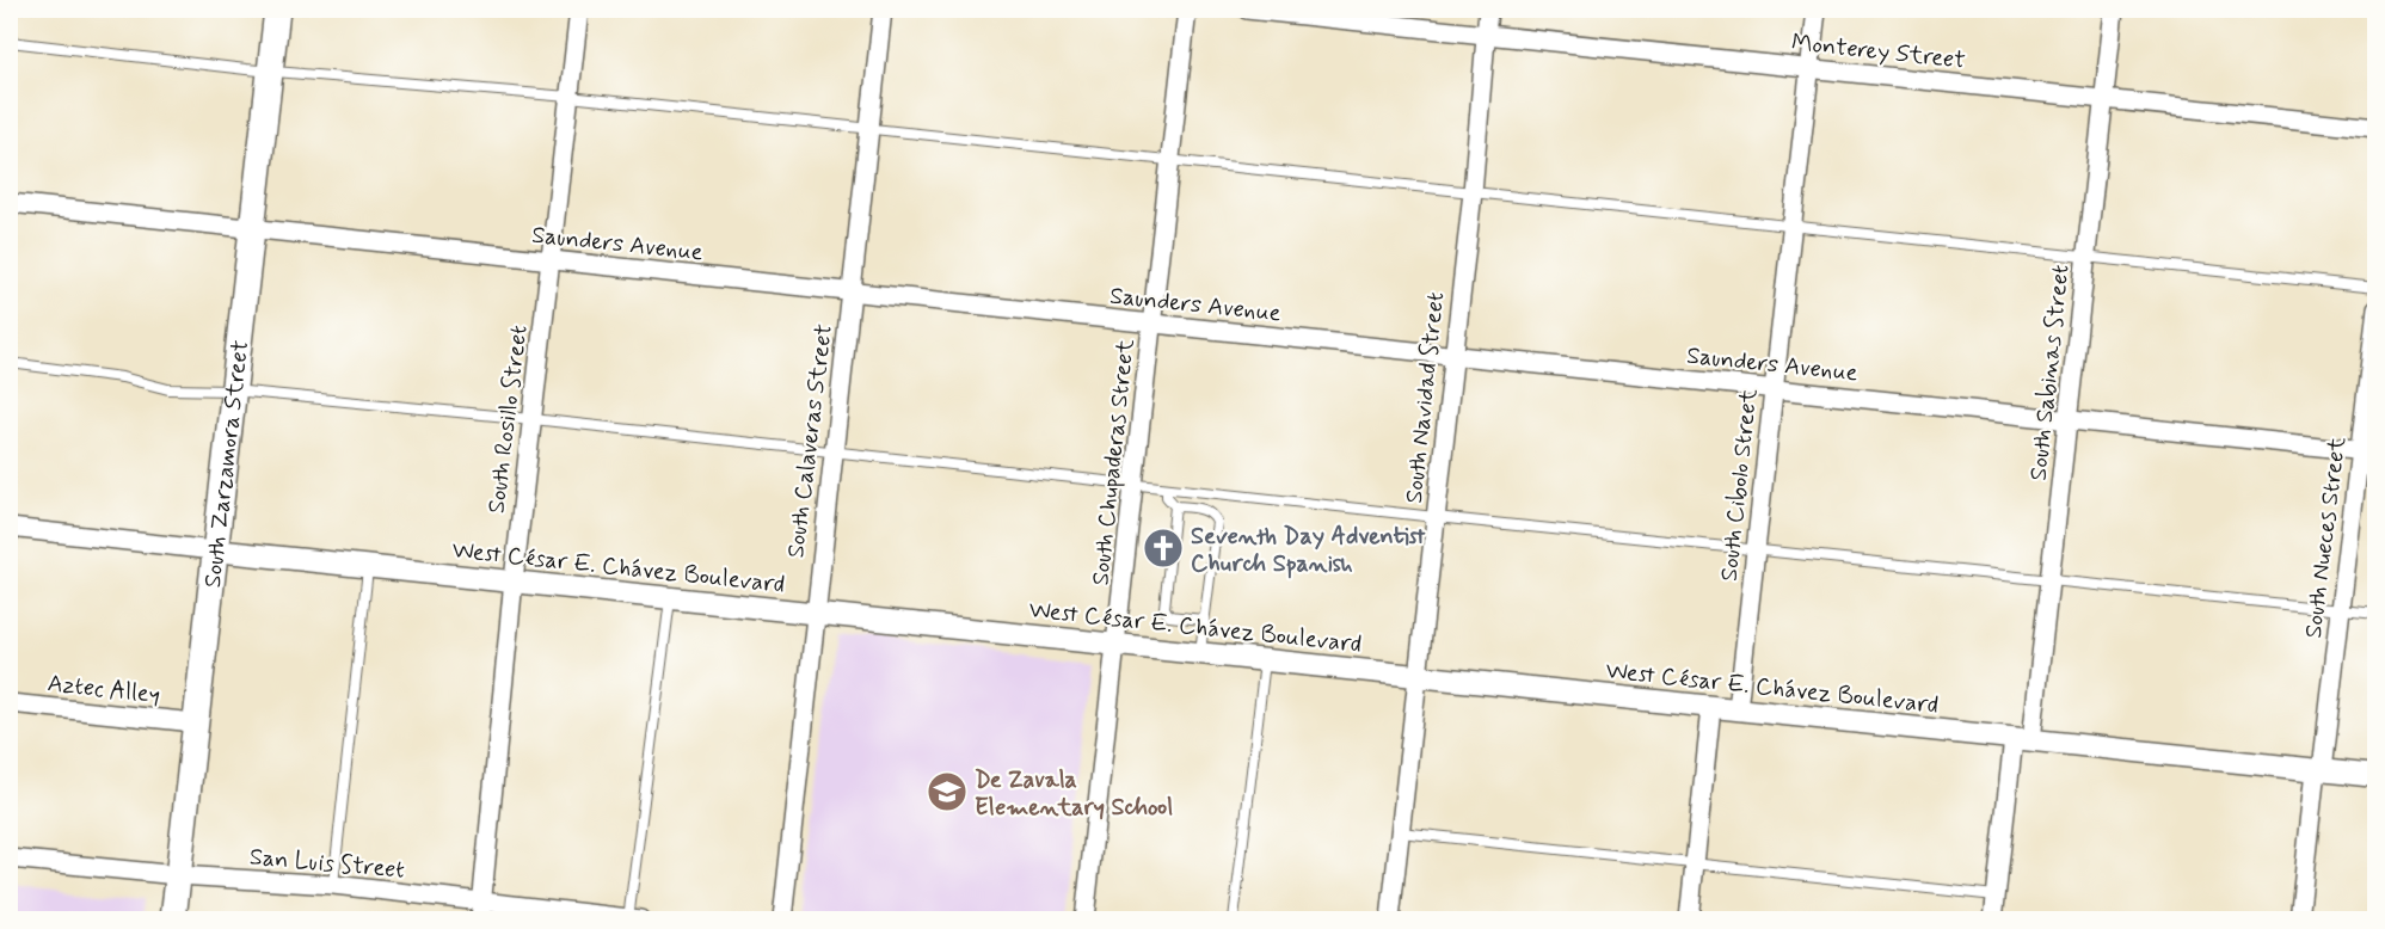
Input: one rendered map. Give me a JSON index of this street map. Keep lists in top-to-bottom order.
{
  "streets": {
    "main road": ["South Zarzamora Street"],
    "street": [
      "Monterey Street",
      "Saunders Avenue",
      "South Sabinas Street",
      "South Navidad Street",
      "South Rosillo Street",
      "South Calaveras Street",
      "South Chupaderas Street",
      "South Cibolo Street",
      "South Nueces Street",
      "West César E. Chávez Boulevard",
      "Aztec Alley",
      "San Luis Street"
    ]
  },
  "crossings": [
    ["Monterey Street", "South Sabinas Street"],
    ["Monterey Street", "South Navidad Street"],
    ["Monterey Street", "South Cibolo Street"],
    ["Saunders Avenue", "South Sabinas Street"],
    ["Saunders Avenue", "South Navidad Street"],
    ["Saunders Avenue", "South Rosillo Street"],
    ["Saunders Avenue", "South Calaveras Street"],
    ["Saunders Avenue", "South Chupaderas Street"],
    ["Saunders Avenue", "South Zarzamora Street"],
    ["Saunders Avenue", "South Cibolo Street"],
    ["Saunders Avenue", "South Nueces Street"],
    ["South Sabinas Street", "West César E. Chávez Boulevard"],
    ["South Navidad Street", "West César E. Chávez Boulevard"],
    ["South Rosillo Street", "West César E. Chávez Boulevard"],
    ["South Rosillo Street", "San Luis Street"],
    ["South Calaveras Street", "West César E. Chávez Boulevard"],
    ["South Chupaderas Street", "West César E. Chávez Boulevard"],
    ["South Zarzamora Street", "West César E. Chávez Boulevard"],
    ["South Zarzamora Street", "Aztec Alley"],
    ["South Zarzamora Street", "San Luis Street"],
    ["South Cibolo Street", "West César E. Chávez Boulevard"],
    ["South Nueces Street", "West César E. Chávez Boulevard"]
  ],
  "places": {
    "church": ["Seventh Day Adventist Church Spanish"],
    "school or university": ["De Zavala Elementary School"]
  }
}
